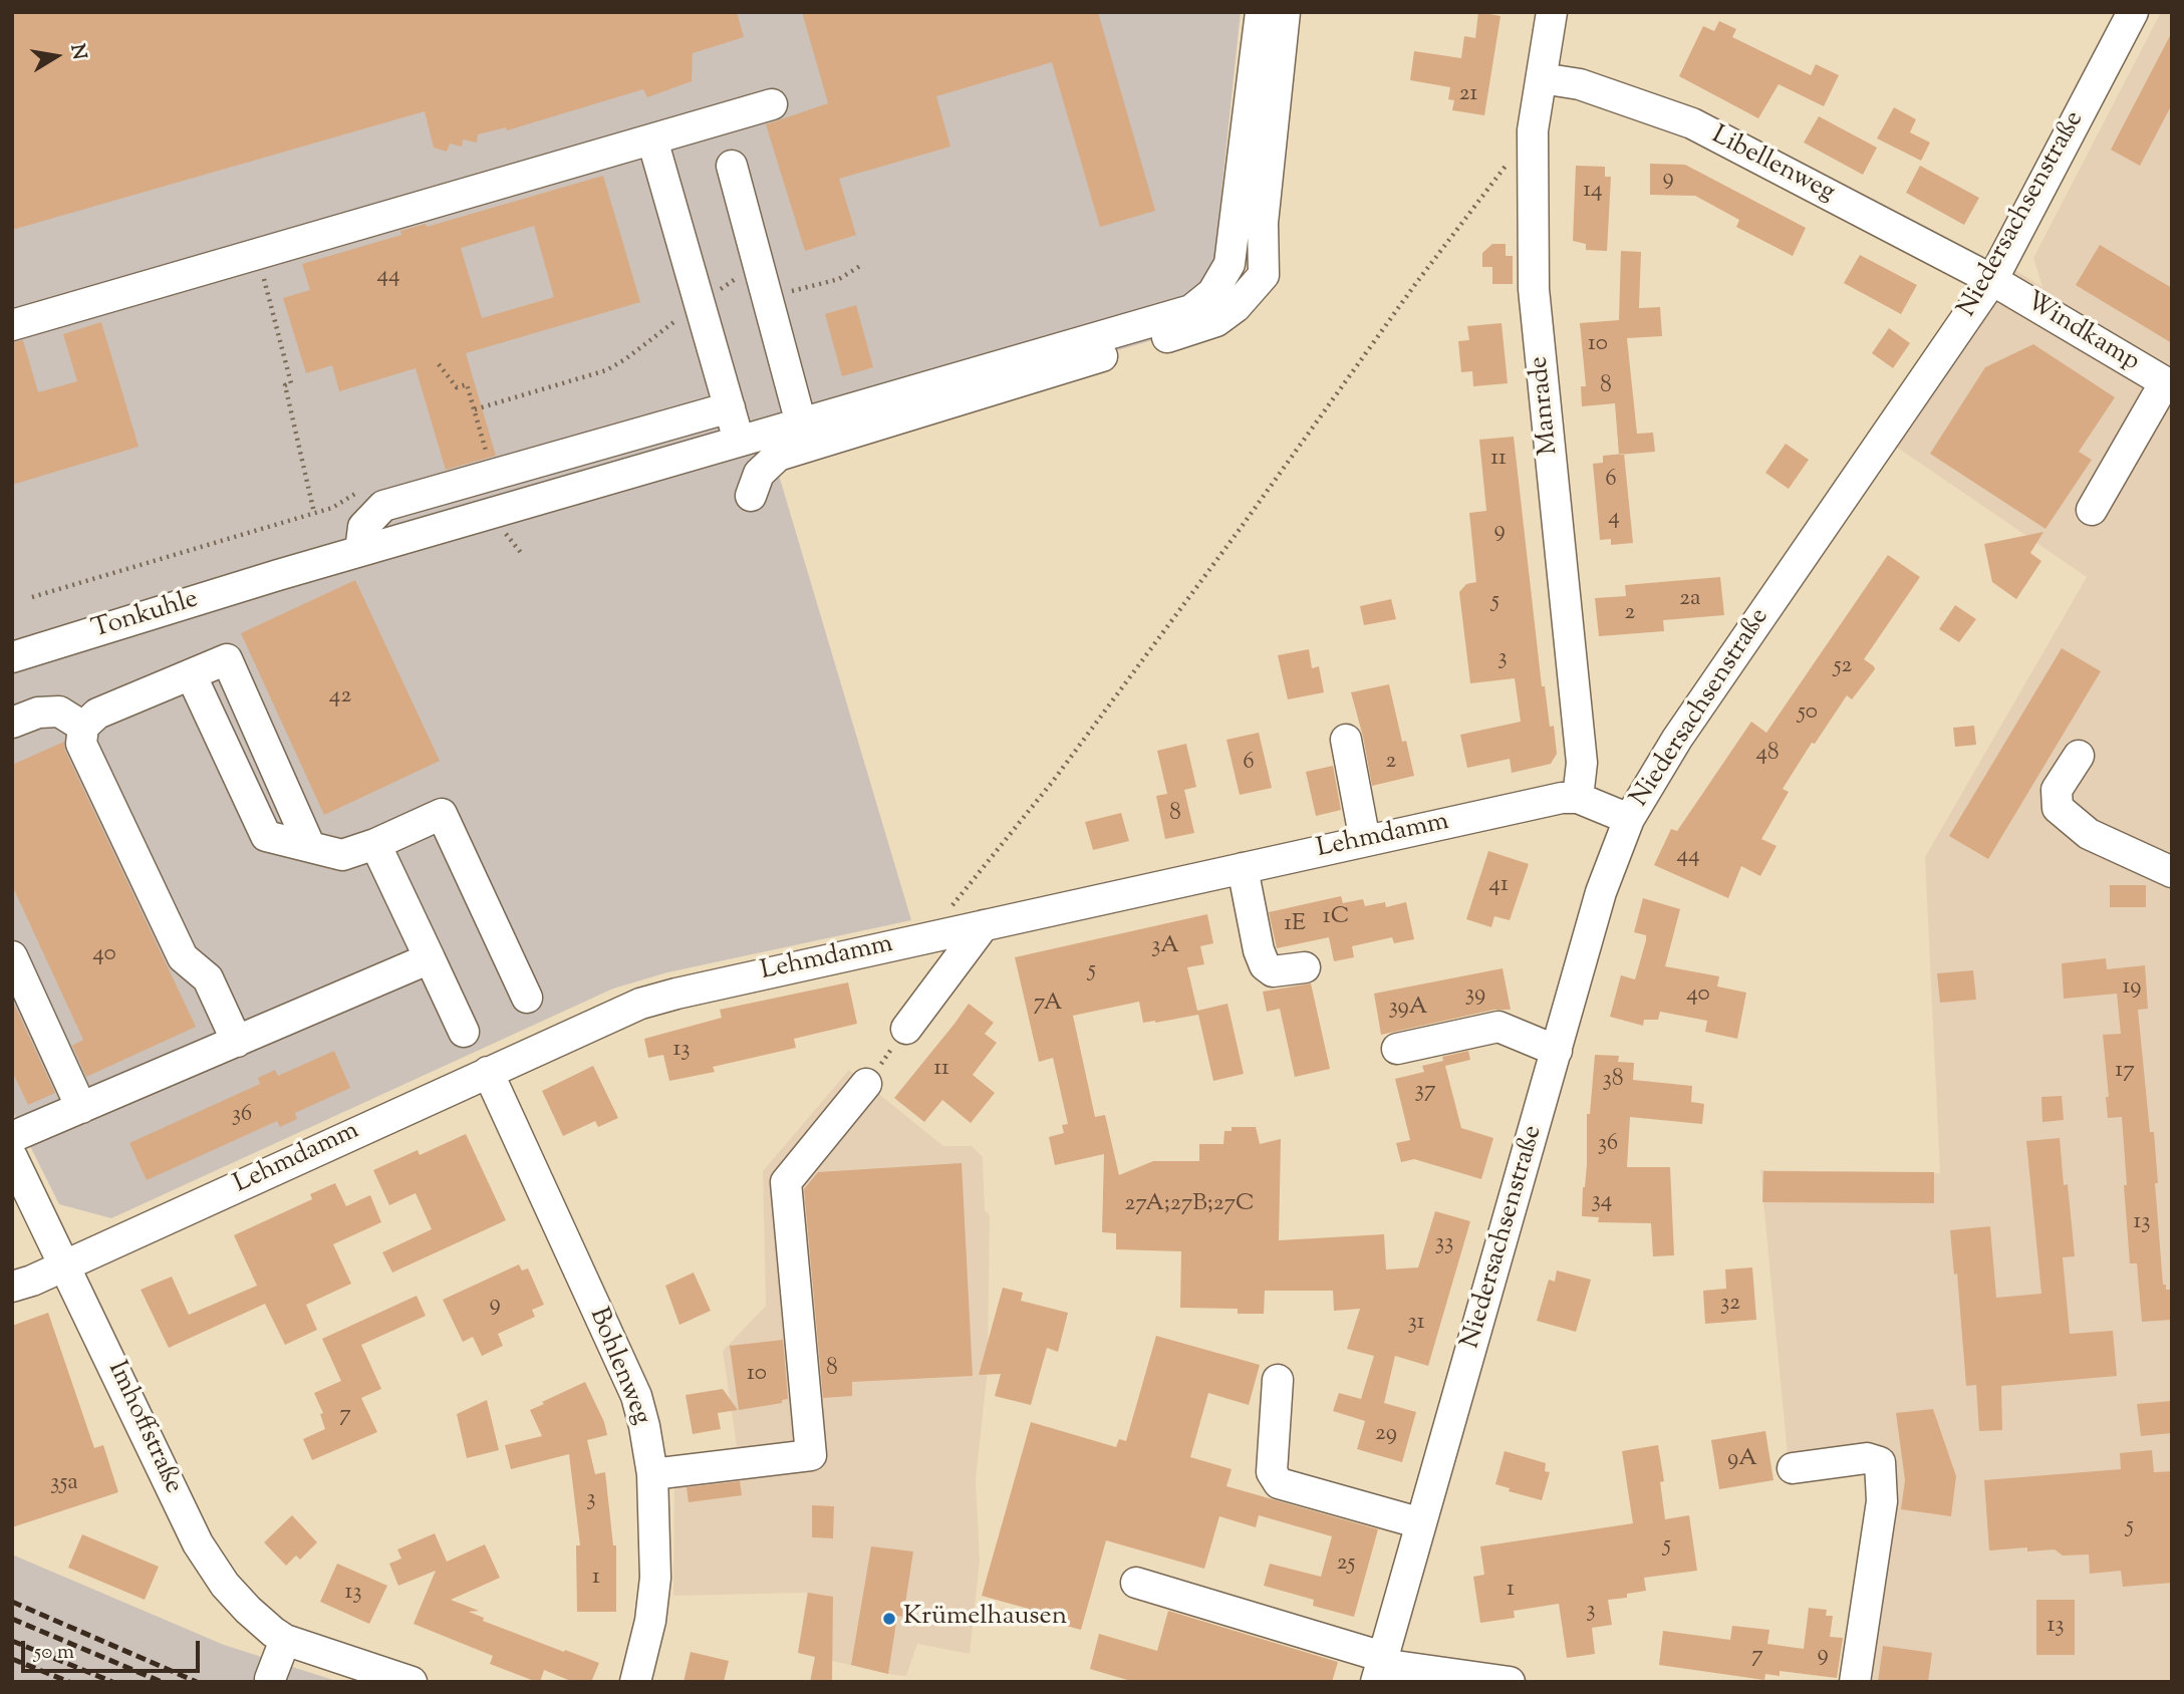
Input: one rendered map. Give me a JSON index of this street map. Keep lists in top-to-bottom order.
{
  "streets": {
    "street": [
      "Libellenweg",
      "Niedersachsenstraße",
      "Windkamp",
      "Manrade",
      "Tonkuhle",
      "Lehmdamm",
      "Bohlenweg",
      "Imhoffstraße"
    ]
  },
  "crossings": [
    ["Libellenweg", "Niedersachsenstraße"],
    ["Libellenweg", "Windkamp"],
    ["Libellenweg", "Manrade"],
    ["Niedersachsenstraße", "Windkamp"],
    ["Niedersachsenstraße", "Lehmdamm"],
    ["Manrade", "Lehmdamm"],
    ["Lehmdamm", "Bohlenweg"],
    ["Lehmdamm", "Imhoffstraße"]
  ],
  "places": ["Krümelhausen"],
  "house_numbers": [
    "21",
    "9",
    "14",
    "44",
    "10",
    "8",
    "11",
    "6",
    "4",
    "9",
    "2a",
    "5",
    "2",
    "3",
    "52",
    "42",
    "50",
    "48",
    "2",
    "6",
    "8",
    "44",
    "41",
    "1C",
    "1E",
    "3A",
    "40",
    "5",
    "19",
    "39",
    "40",
    "7A",
    "39A",
    "13",
    "11",
    "17",
    "38",
    "37",
    "36",
    "36",
    "34",
    "27A;27B;27C",
    "13",
    "33",
    "32",
    "9",
    "31",
    "8",
    "10",
    "7",
    "29",
    "9A",
    "35a",
    "3",
    "5",
    "5",
    "25",
    "1",
    "1",
    "13",
    "3",
    "13",
    "9",
    "7"
  ],
  "scale_bar": "50 m",
  "north": "right"
}
